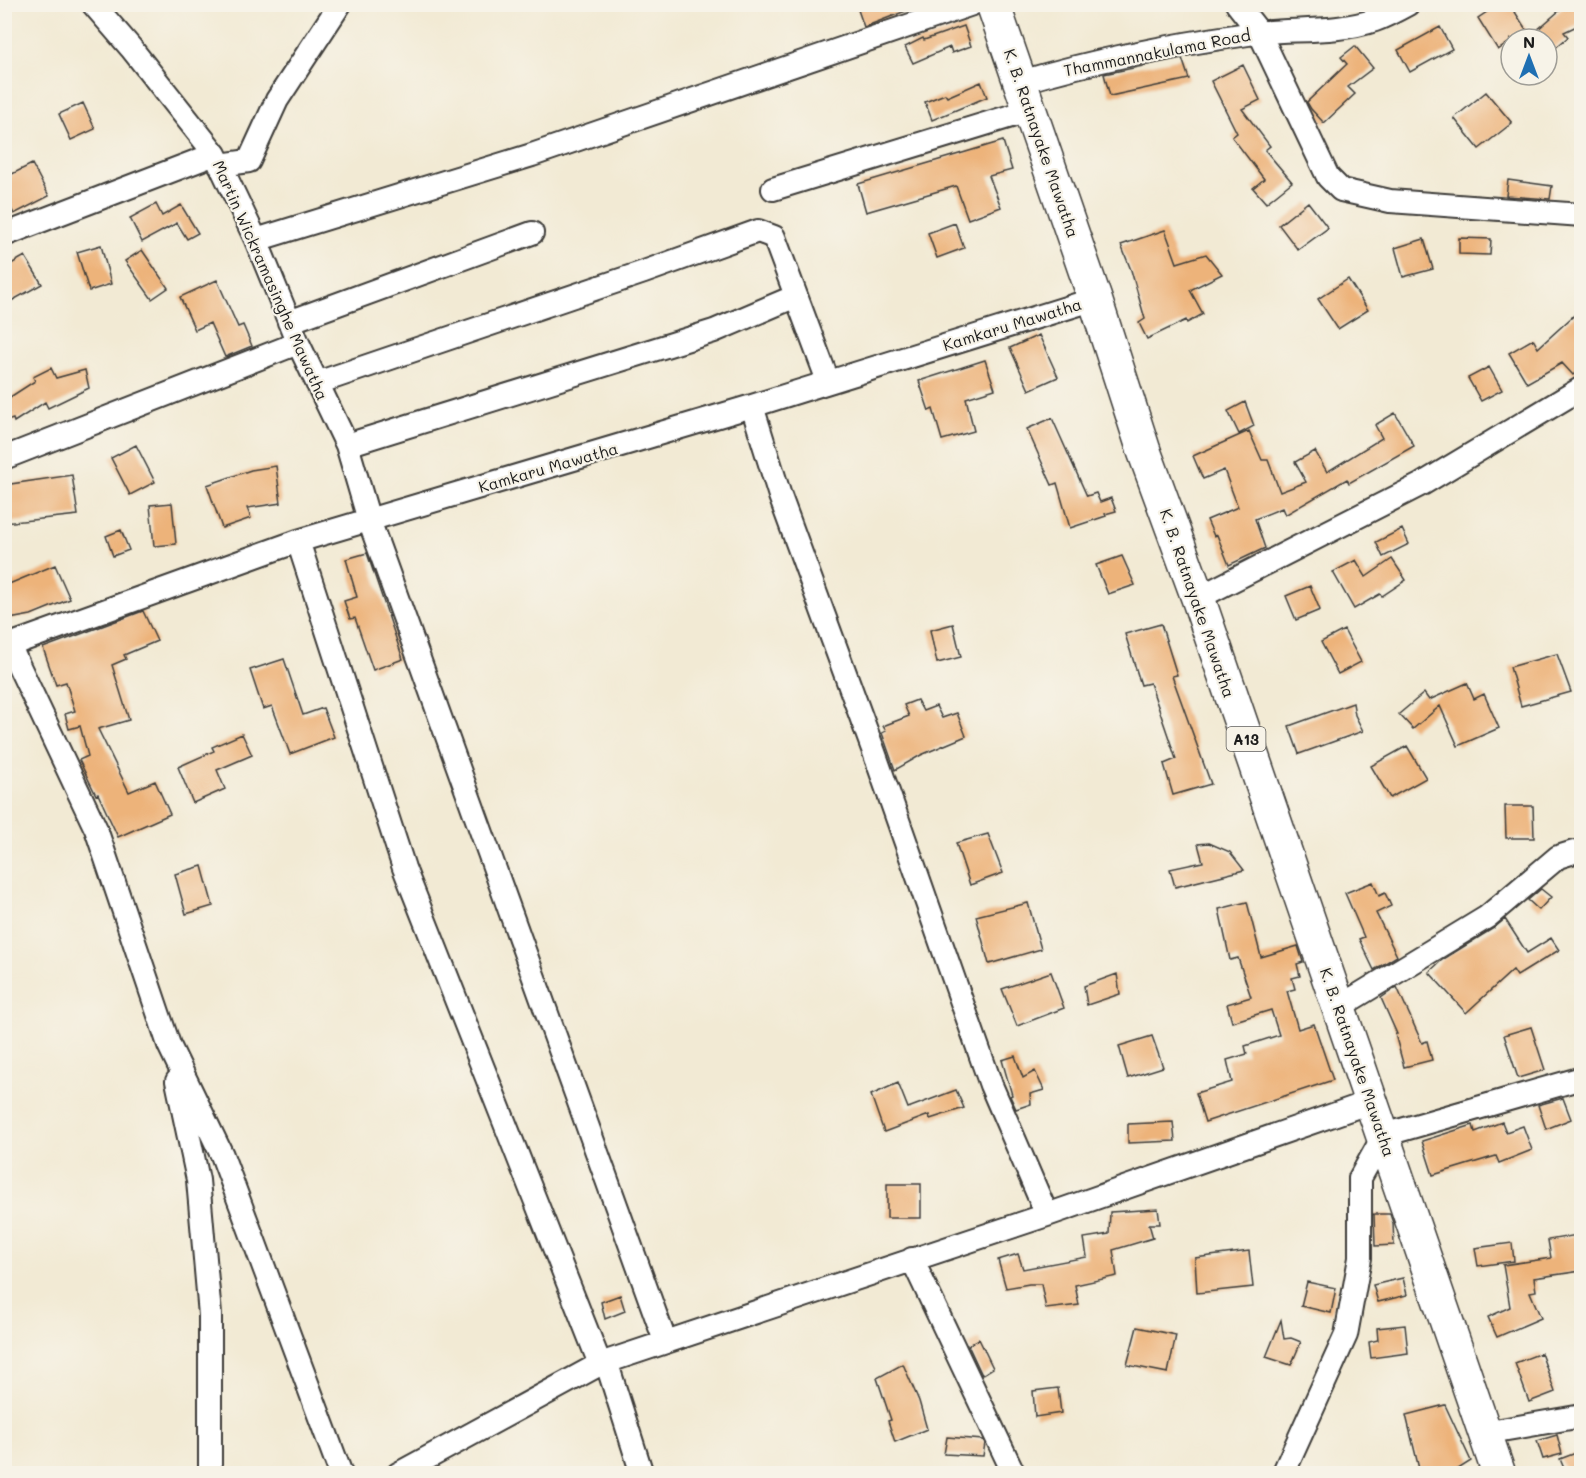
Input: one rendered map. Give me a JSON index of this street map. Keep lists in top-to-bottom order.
{
  "streets": {
    "highway": ["K. B. Ratnayake Mawatha", "A13"],
    "street": ["Thammannakulama Road", "Martin Wickramasinghe Mawatha", "Kamkaru Mawatha"]
  },
  "crossings": [
    ["Thammannakulama Road", "K. B. Ratnayake Mawatha"],
    ["K. B. Ratnayake Mawatha", "Kamkaru Mawatha"],
    ["Martin Wickramasinghe Mawatha", "Kamkaru Mawatha"]
  ],
  "north": "top"
}
